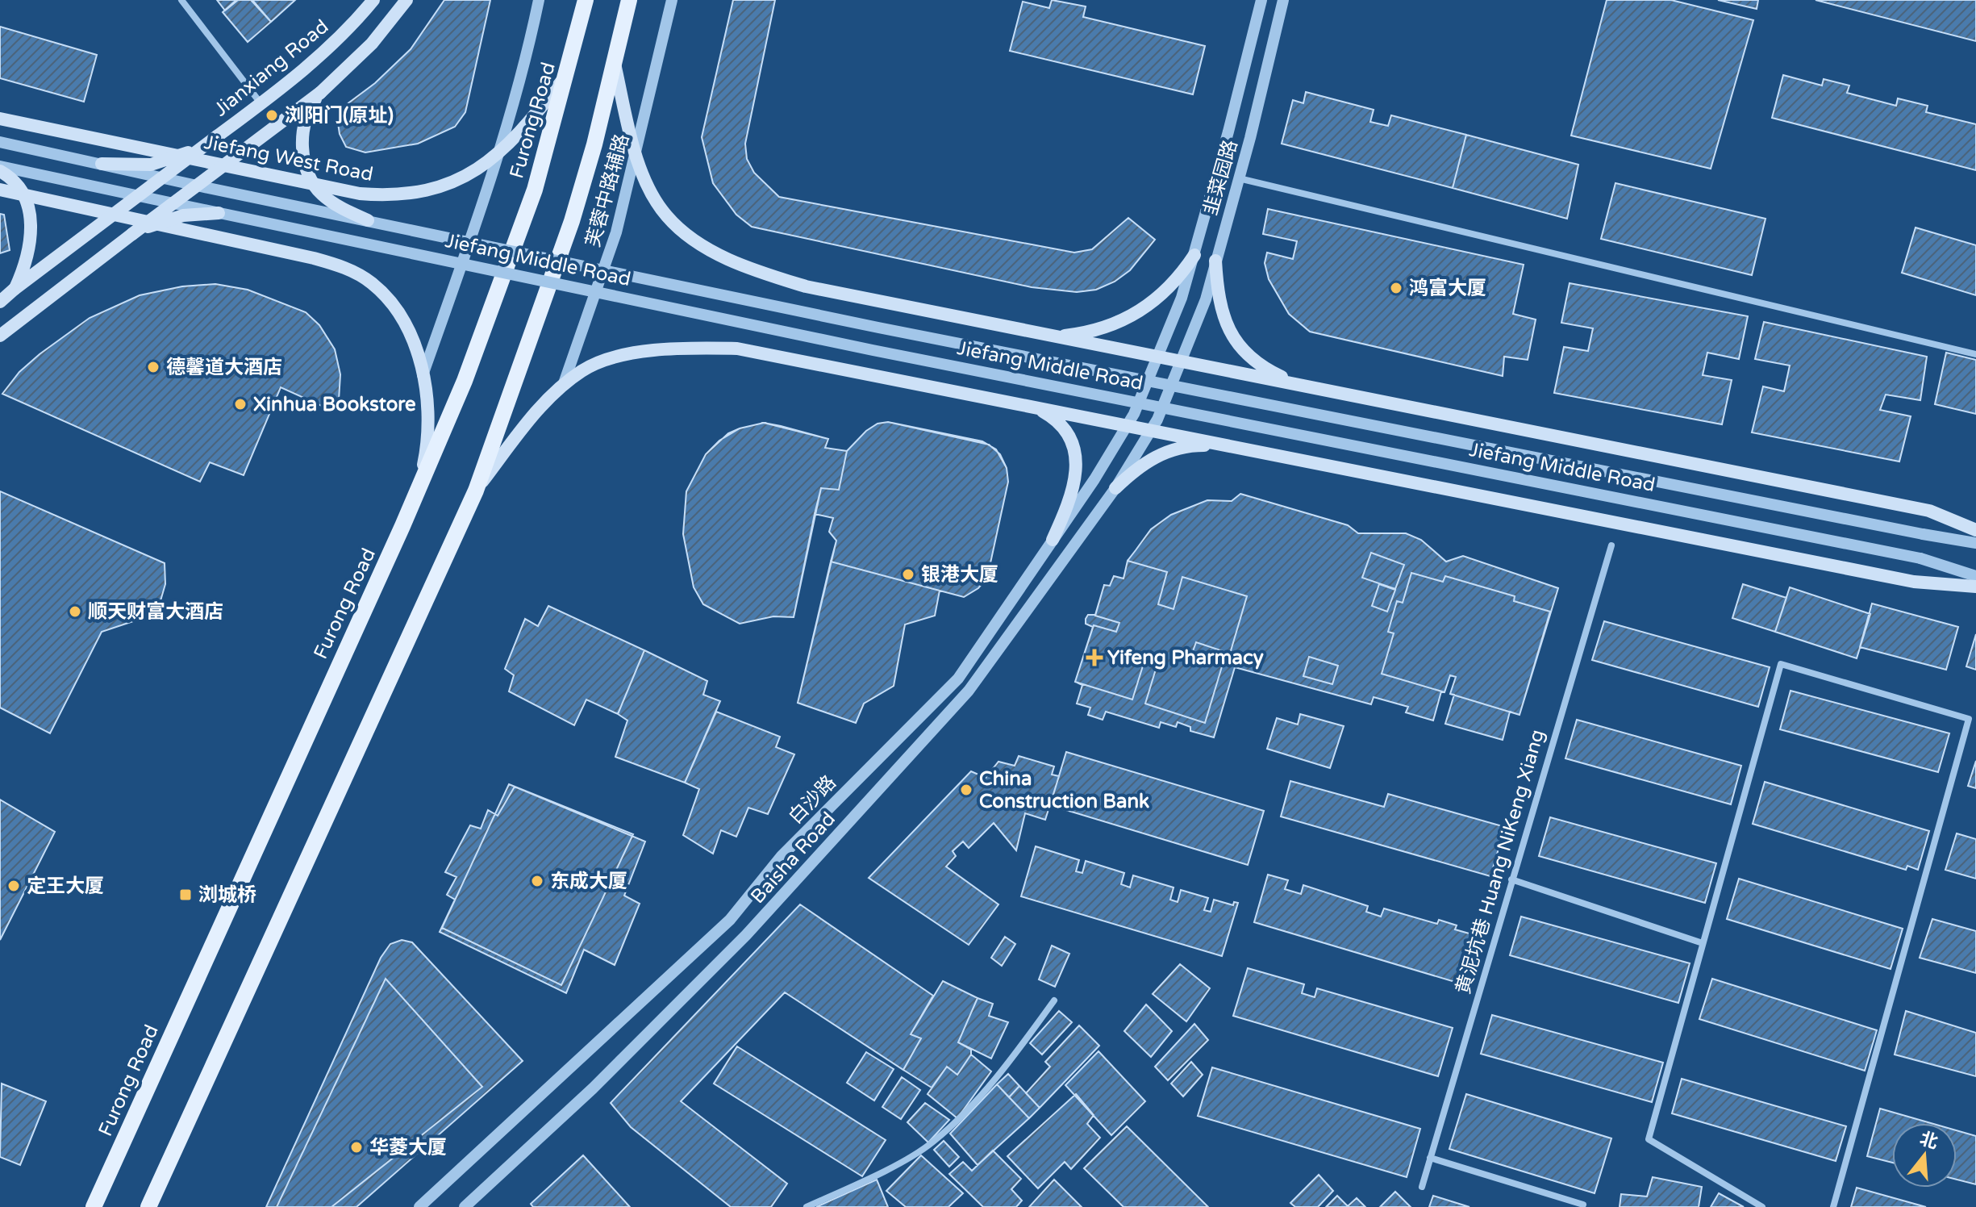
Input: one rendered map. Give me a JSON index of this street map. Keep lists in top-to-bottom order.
{
  "streets": {
    "main road": [
      "Jianxiang Road",
      "Furong Road",
      "Jiefang West Road",
      "Jiefang Middle Road"
    ],
    "street": [
      "韭菜园路",
      "芙蓉中路辅路",
      "白沙路",
      "Baisha Road",
      "黄泥坑巷 Huang NiKeng Xiang"
    ]
  },
  "crossings": [
    ["Furong Road", "Jiefang West Road"],
    ["韭菜园路", "Jiefang Middle Road"],
    ["韭菜园路", "Baisha Road"],
    ["芙蓉中路辅路", "Jiefang Middle Road"],
    ["Jiefang Middle Road", "白沙路"],
    ["Jiefang Middle Road", "Baisha Road"]
  ],
  "places": {
    "other": [
      "浏阳门(原址)",
      "鸿富大厦",
      "德馨道大酒店",
      "Xinhua Bookstore",
      "银港大厦",
      "顺天财富大酒店",
      "China Construction Bank",
      "东成大厦",
      "定王大厦",
      "华菱大厦"
    ],
    "health": ["Yifeng Pharmacy"],
    "transit": ["浏城桥"]
  },
  "north": "top"
}
